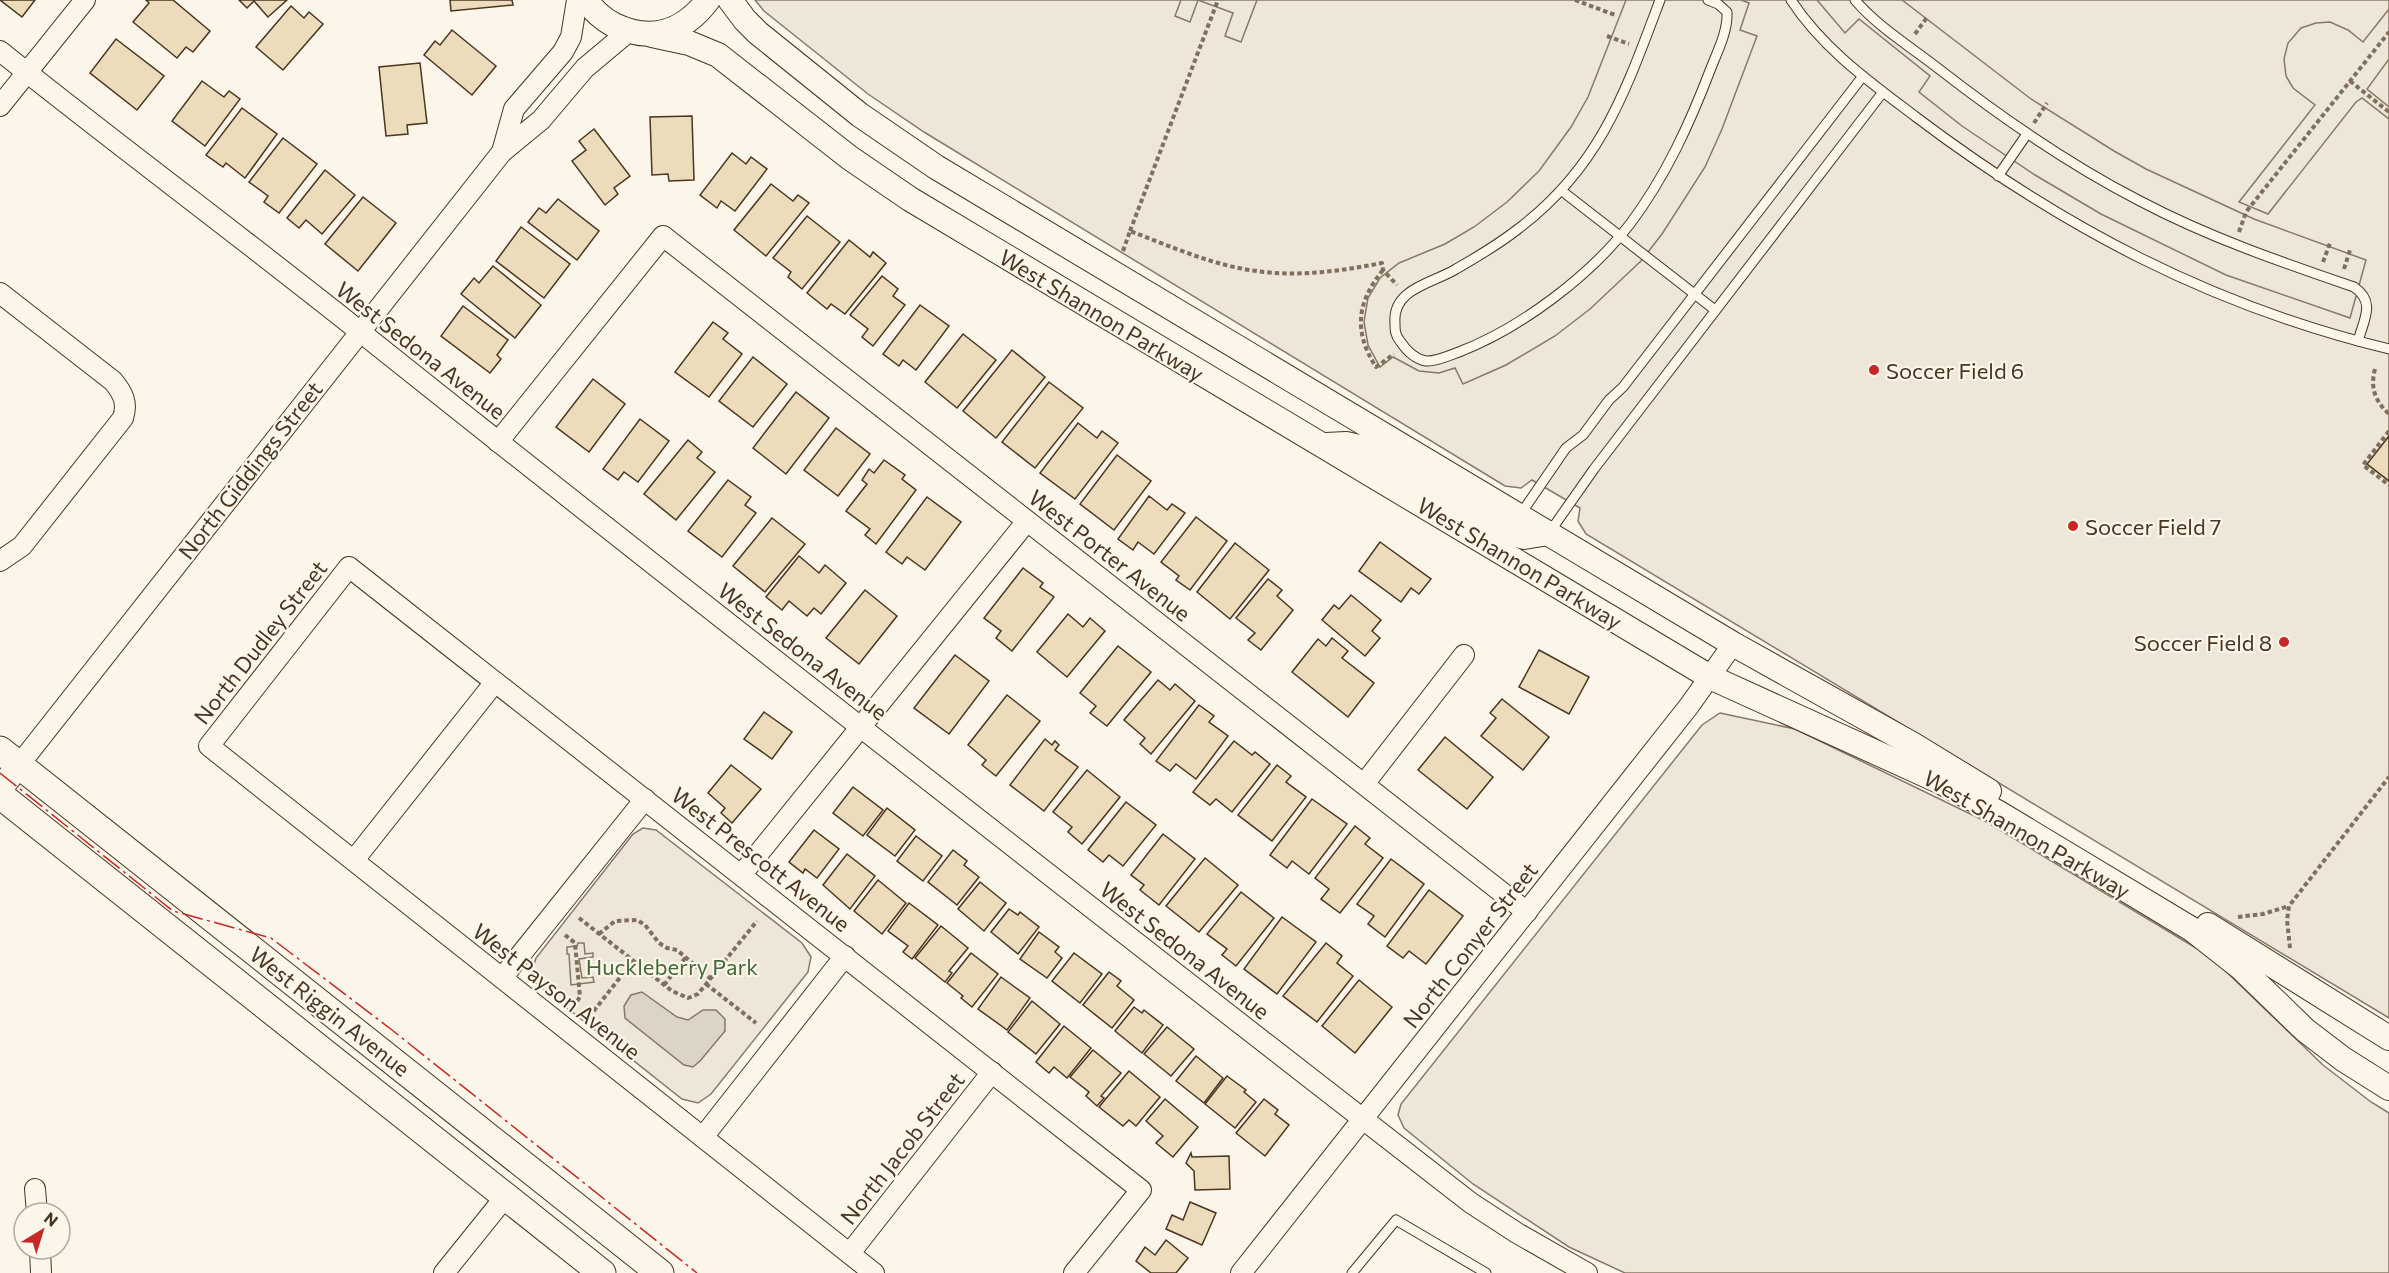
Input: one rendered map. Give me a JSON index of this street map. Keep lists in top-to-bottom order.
{
  "streets": {
    "main road": ["West Riggin Avenue"],
    "street": [
      "West Shannon Parkway",
      "West Sedona Avenue",
      "North Giddings Street",
      "West Porter Avenue",
      "North Dudley Street",
      "West Prescott Avenue",
      "North Conyer Street",
      "West Payson Avenue",
      "North Jacob Street"
    ]
  },
  "crossings": [
    ["West Shannon Parkway", "North Conyer Street"],
    ["West Sedona Avenue", "North Giddings Street"],
    ["West Sedona Avenue", "West Porter Avenue"],
    ["West Sedona Avenue", "North Conyer Street"],
    ["North Giddings Street", "West Riggin Avenue"],
    ["West Porter Avenue", "North Conyer Street"],
    ["North Dudley Street", "West Prescott Avenue"],
    ["North Dudley Street", "West Payson Avenue"],
    ["West Prescott Avenue", "North Jacob Street"],
    ["West Payson Avenue", "North Jacob Street"]
  ],
  "parks": ["Huckleberry Park"],
  "places": ["Soccer Field 6", "Soccer Field 7", "Soccer Field 8"],
  "north": "top right"
}
